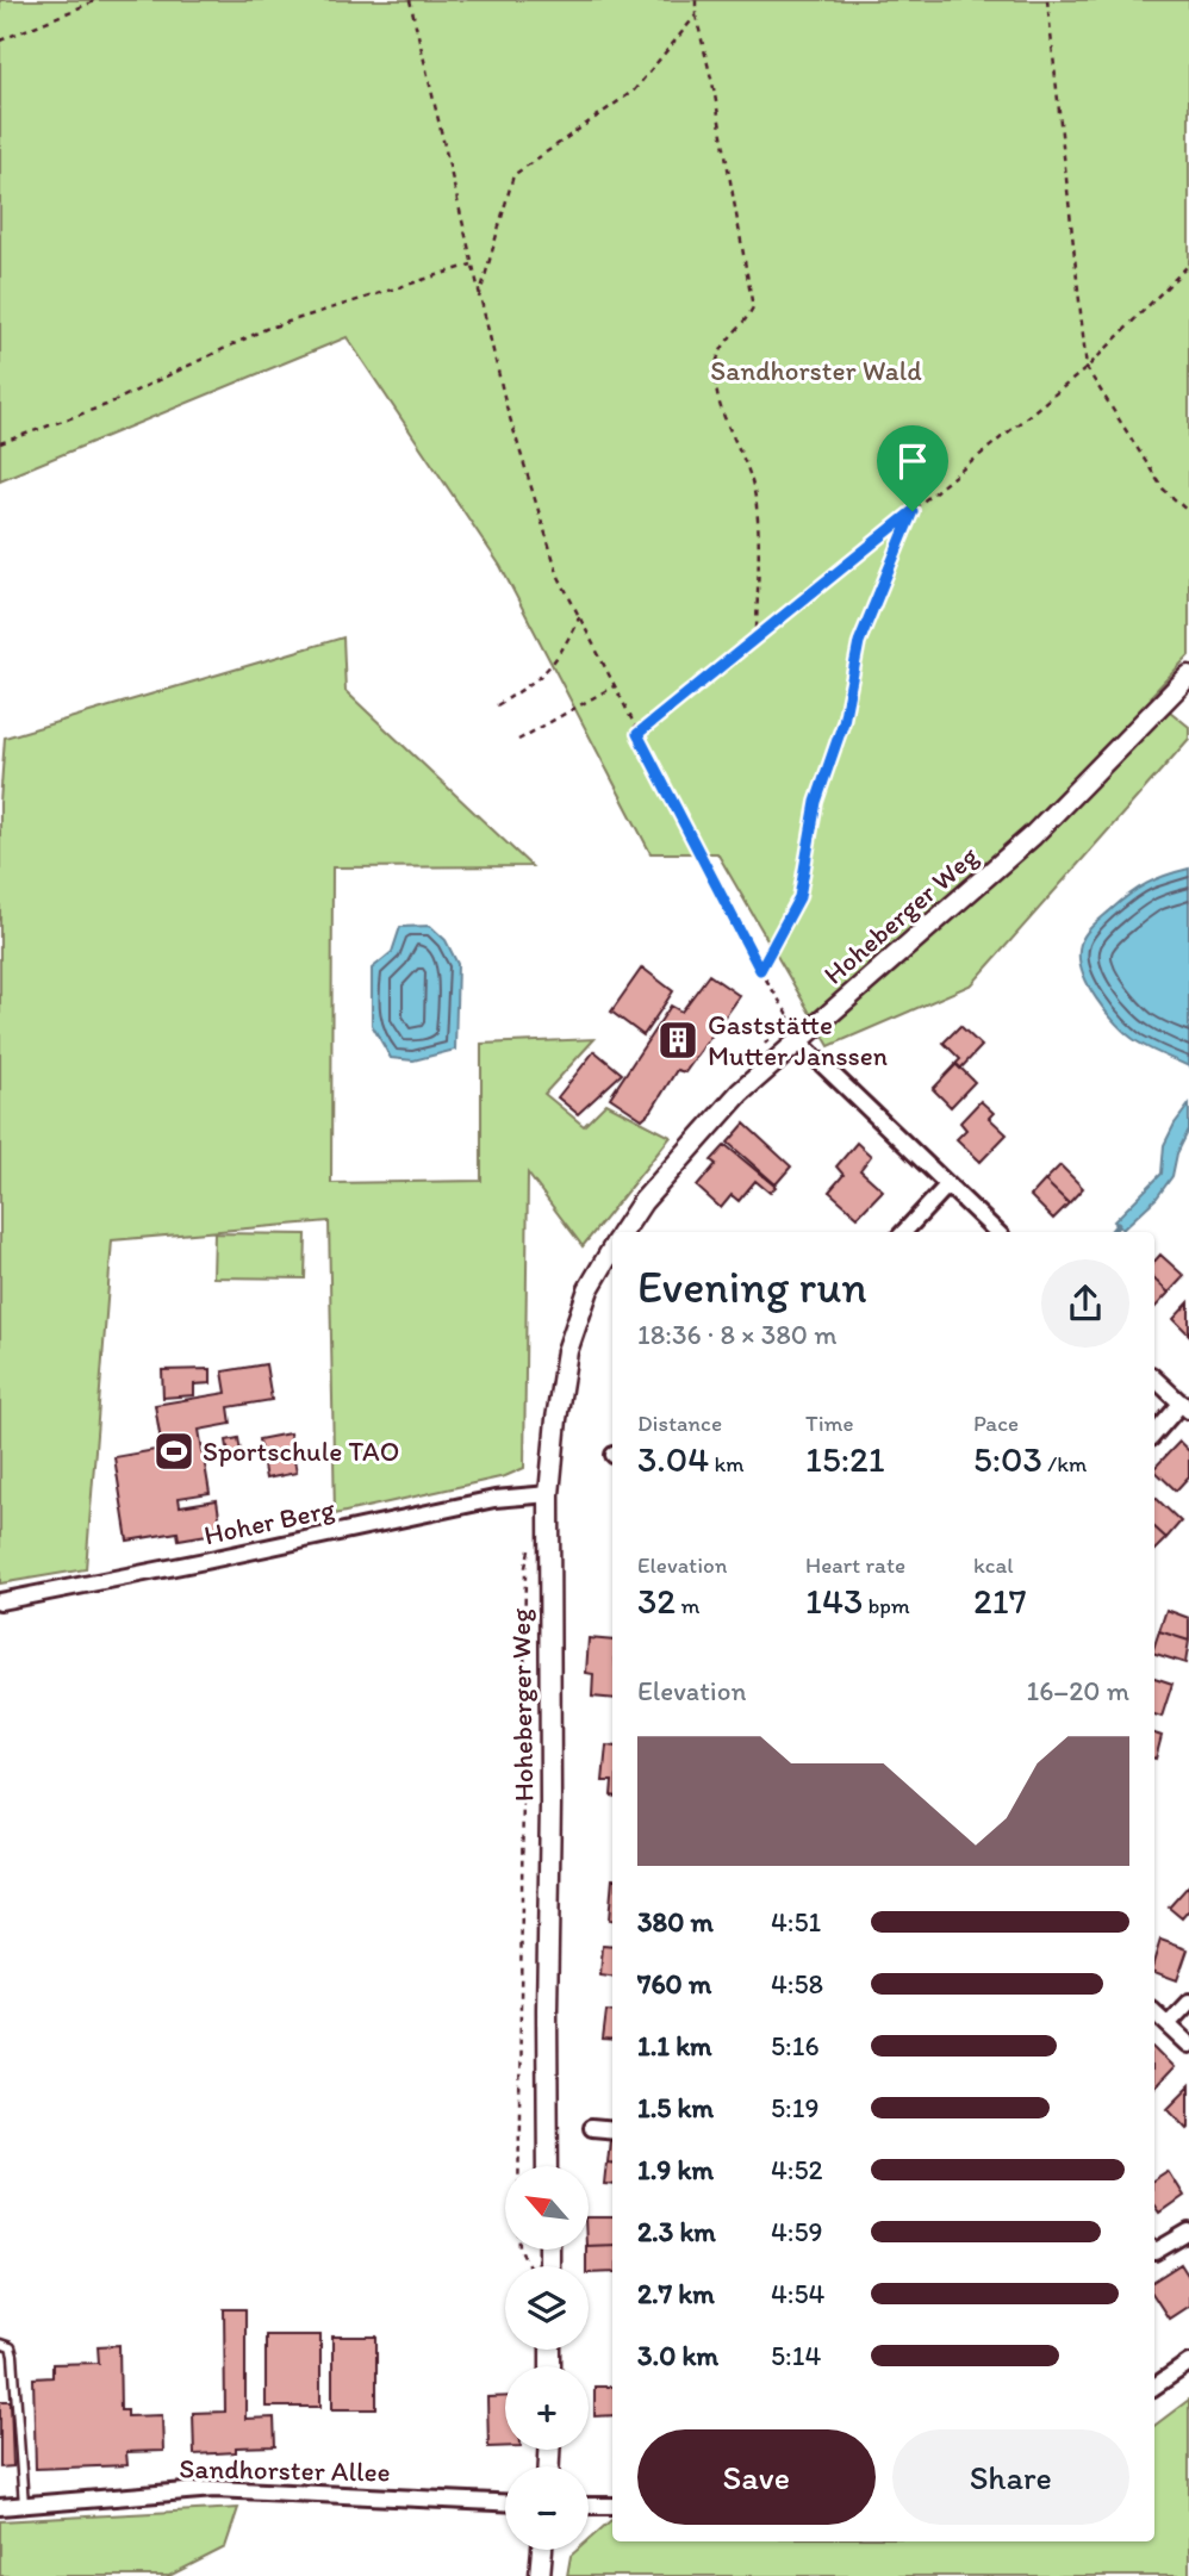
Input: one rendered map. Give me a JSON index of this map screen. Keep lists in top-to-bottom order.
{
  "streets": {
    "street": ["Hoheberger Weg", "Hoher Berg", "Sandhorster Allee"]
  },
  "crossings": [
    ["Hoheberger Weg", "Hoher Berg"]
  ],
  "parks": ["Sandhorster Wald"],
  "places": {
    "building": ["Gaststätte Mutter Janssen"],
    "sports": ["Sportschule TAO"]
  },
  "north": "top left",
  "page": {
    "heading": ["Evening run", "18:36 · 8 × 380 m"],
    "stats": [
      ["Distance", "3.04 km"],
      ["Time", "15:21"],
      ["Pace", "5:03 /km"],
      ["Elevation", "32 m"],
      ["Heart rate", "143 bpm"],
      ["kcal", "217"]
    ],
    "chart": ["Elevation", "16–20 m"],
    "list": [
      {
        "name": "380 m",
        "note": "4:51"
      },
      {
        "name": "760 m",
        "note": "4:58"
      },
      {
        "name": "1.1 km",
        "note": "5:16"
      },
      {
        "name": "1.5 km",
        "note": "5:19"
      },
      {
        "name": "1.9 km",
        "note": "4:52"
      },
      {
        "name": "2.3 km",
        "note": "4:59"
      },
      {
        "name": "2.7 km",
        "note": "4:54"
      },
      {
        "name": "3.0 km",
        "note": "5:14"
      }
    ],
    "map_buttons": ["+", "−"],
    "buttons": ["Save", "Share"]
  }
}
